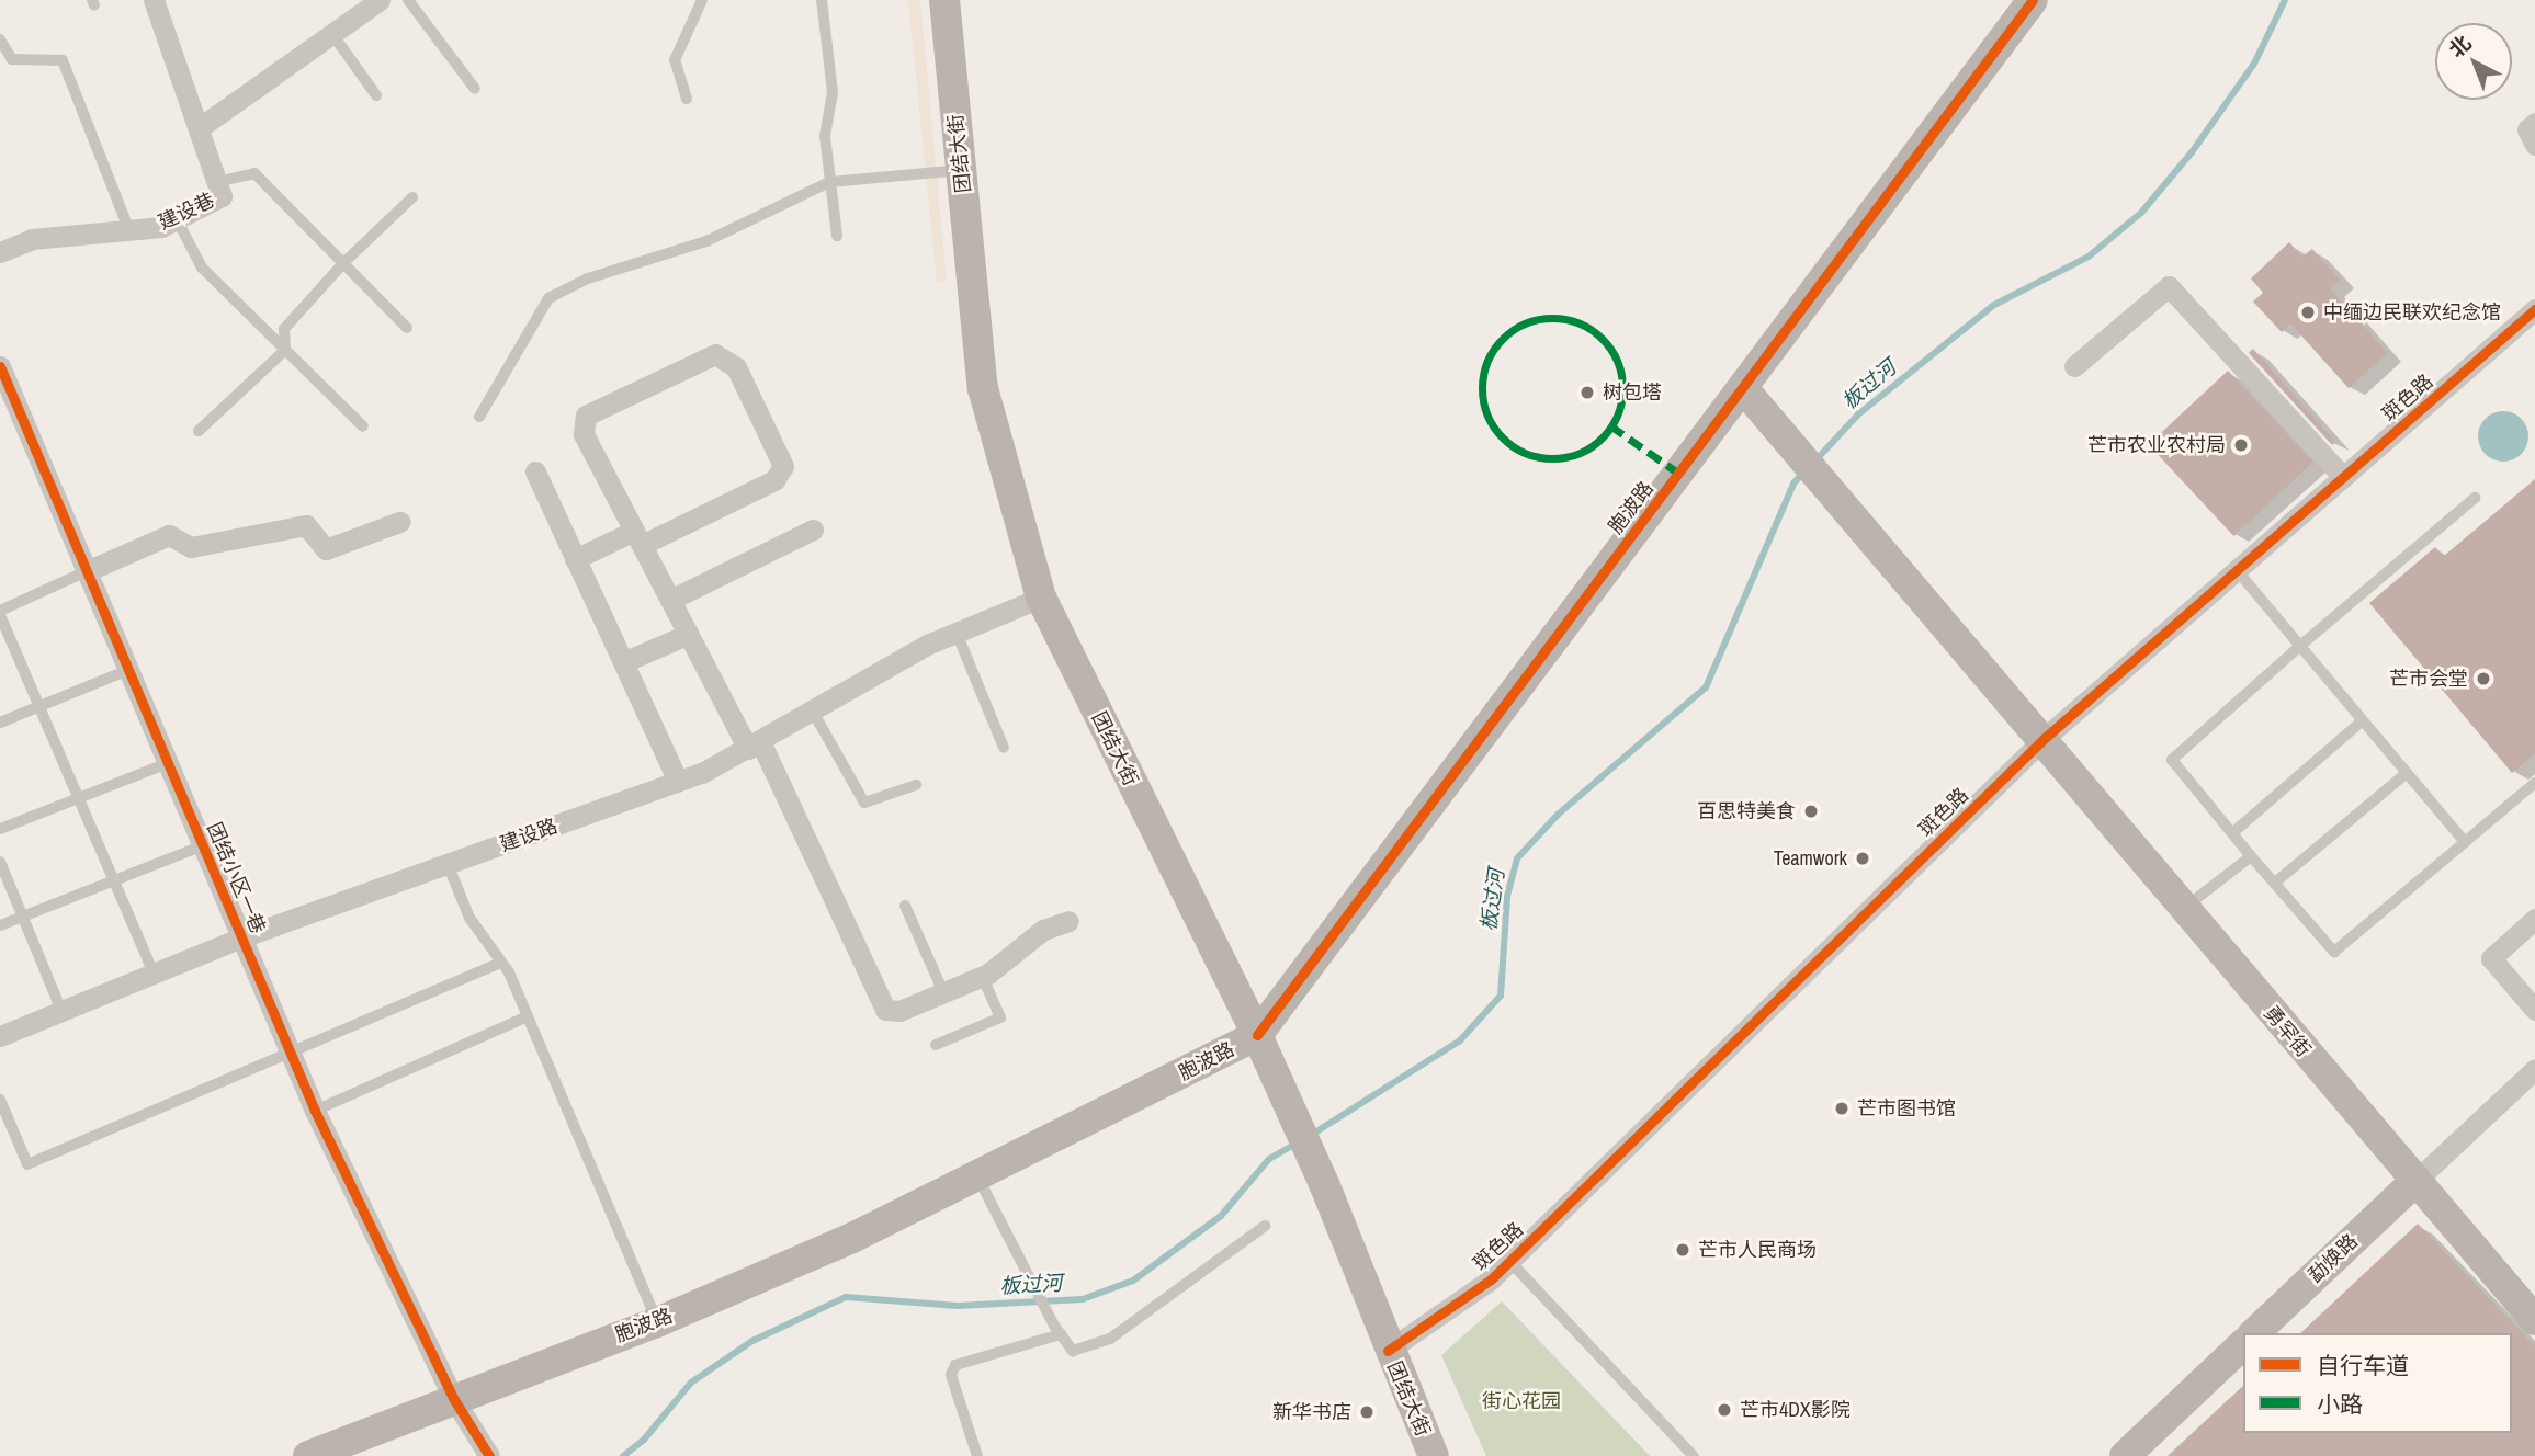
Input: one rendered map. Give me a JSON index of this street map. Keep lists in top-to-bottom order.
{
  "streets": {
    "street": [
      "团结大街",
      "建设巷",
      "斑色路",
      "胞波路",
      "建设路",
      "团结小区一巷",
      "勇罕街",
      "勐焕路"
    ]
  },
  "crossings": [
    ["团结大街", "斑色路"],
    ["团结大街", "胞波路"],
    ["团结大街", "建设路"],
    ["斑色路", "勇罕街"],
    ["胞波路", "团结小区一巷"],
    ["胞波路", "勇罕街"],
    ["建设路", "团结小区一巷"],
    ["勇罕街", "勐焕路"]
  ],
  "water": ["板过河"],
  "parks": ["街心花园"],
  "places": [
    "中缅边民联欢纪念馆",
    "树包塔",
    "芒市农业农村局",
    "芒市会堂",
    "百思特美食",
    "Teamwork",
    "芒市图书馆",
    "芒市人民商场",
    "芒市4DX影院",
    "新华书店"
  ],
  "legend": ["自行车道", "小路"],
  "north": "top left"
}
